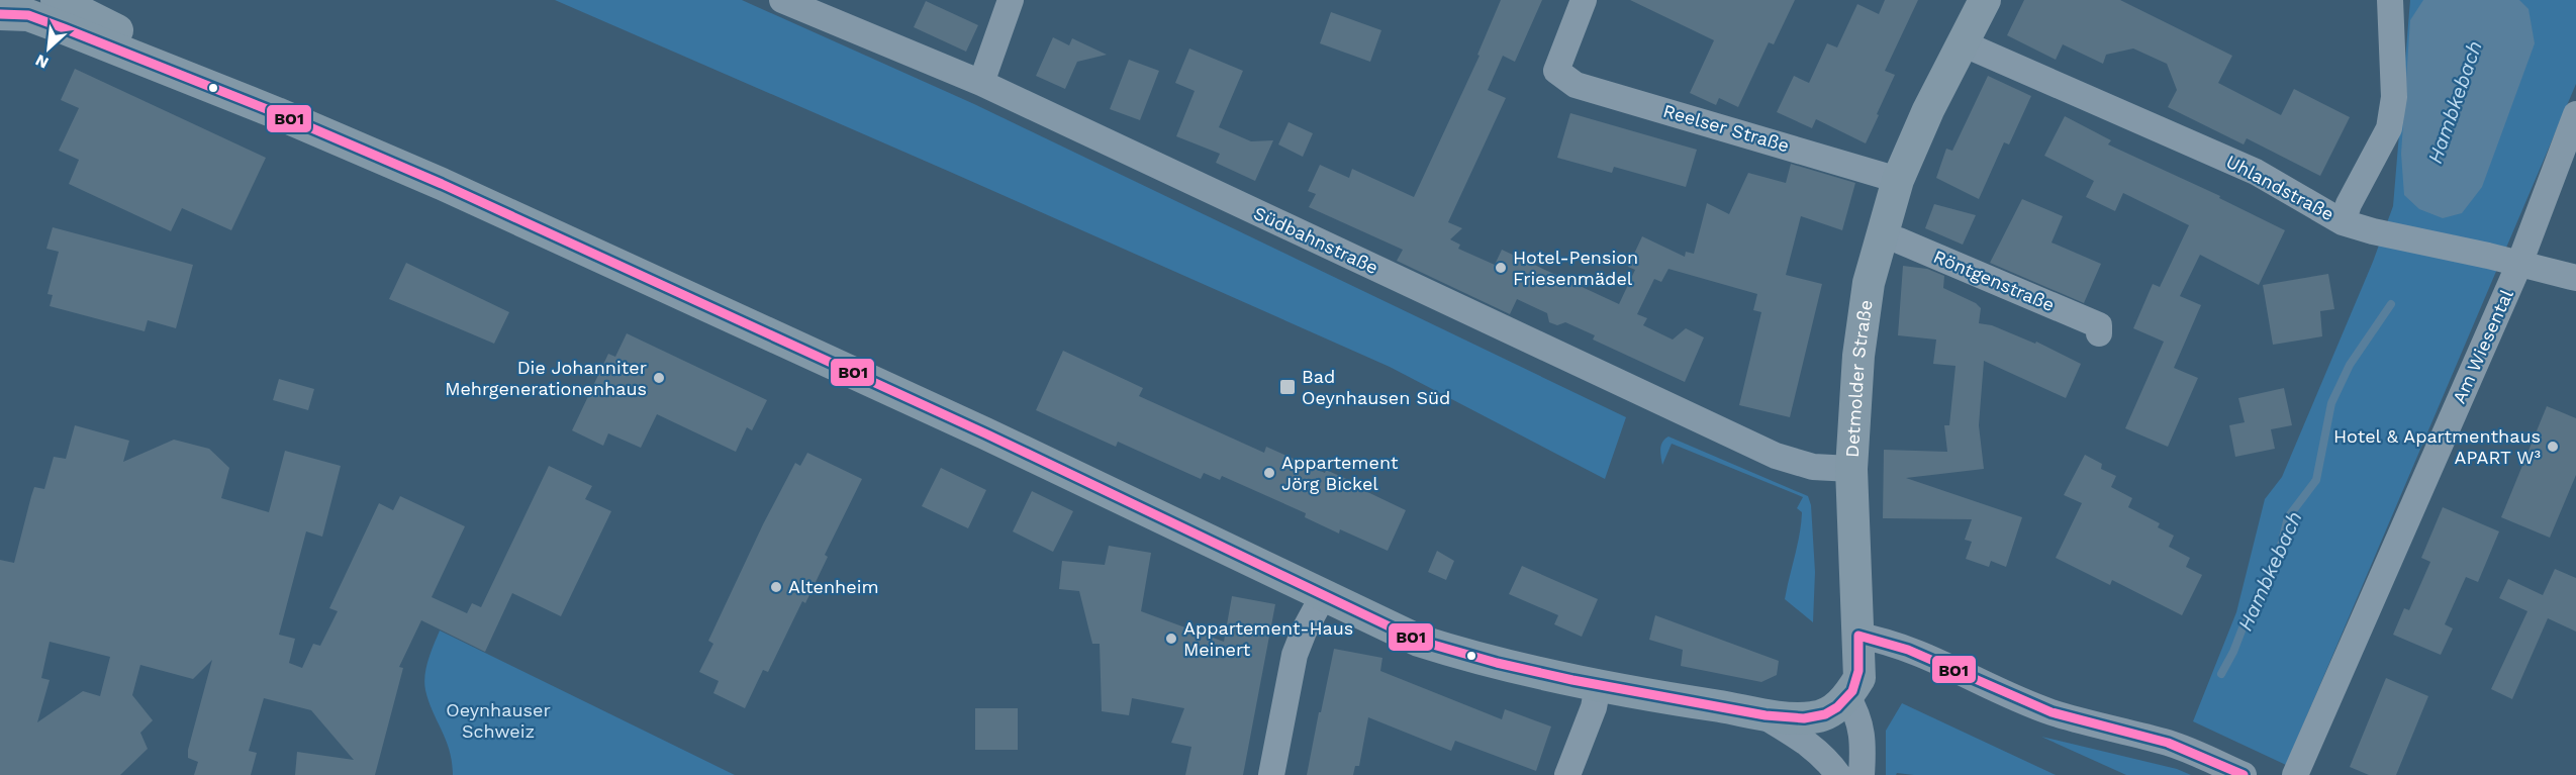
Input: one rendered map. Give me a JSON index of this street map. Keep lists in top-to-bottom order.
{
  "streets": {
    "main road": ["Detmolder Straße"],
    "street": [
      "Reelser Straße",
      "Uhlandstraße",
      "Südbahnstraße",
      "Röntgenstraße",
      "Am Wiesental"
    ]
  },
  "crossings": [
    ["Reelser Straße", "Detmolder Straße"],
    ["Uhlandstraße", "Am Wiesental"],
    ["Uhlandstraße", "Detmolder Straße"],
    ["Südbahnstraße", "Detmolder Straße"],
    ["Röntgenstraße", "Detmolder Straße"]
  ],
  "water": ["Hambkebach"],
  "parks": ["Oeynhauser Schweiz"],
  "places": {
    "other": [
      "Hotel-Pension Friesenmädel",
      "Die Johanniter Mehrgenerationenhaus",
      "Hotel & Apartmenthaus APART W³",
      "Appartement Jörg Bickel",
      "Altenheim",
      "Appartement-Haus Meinert"
    ],
    "transit": ["Bad Oeynhausen Süd"]
  },
  "lines": ["transit line BO1"],
  "north": "bottom left"
}
